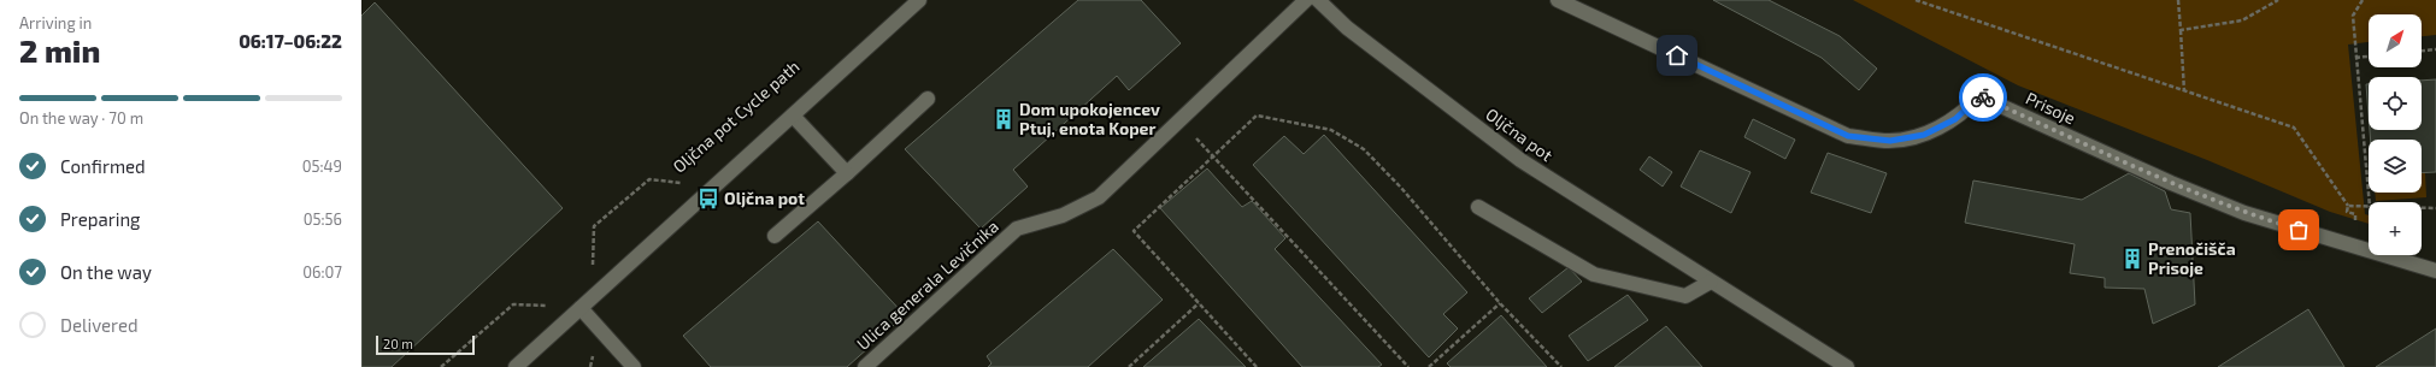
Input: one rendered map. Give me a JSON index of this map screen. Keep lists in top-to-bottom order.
{
  "streets": {
    "street": ["Prisoje", "Oljčna pot", "Ulica generala Levičnika"],
    "path": ["Oljčna pot Cycle path"]
  },
  "places": {
    "building": ["Dom upokojencev Ptuj, enota Koper", "Prenočišča Prisoje"],
    "bus stop": ["Oljčna pot"]
  },
  "scale_bar": "20 m",
  "north": "top right",
  "page": {
    "heading": ["2 min", "Arriving in", "06:17–06:22"],
    "map_buttons": "+",
    "bar": "On the way · 70 m",
    "list": [
      ["Confirmed", "05:49"],
      ["Preparing", "05:56"],
      ["On the way", "06:07"],
      "Delivered"
    ],
    "scale": "20 m"
  }
}
